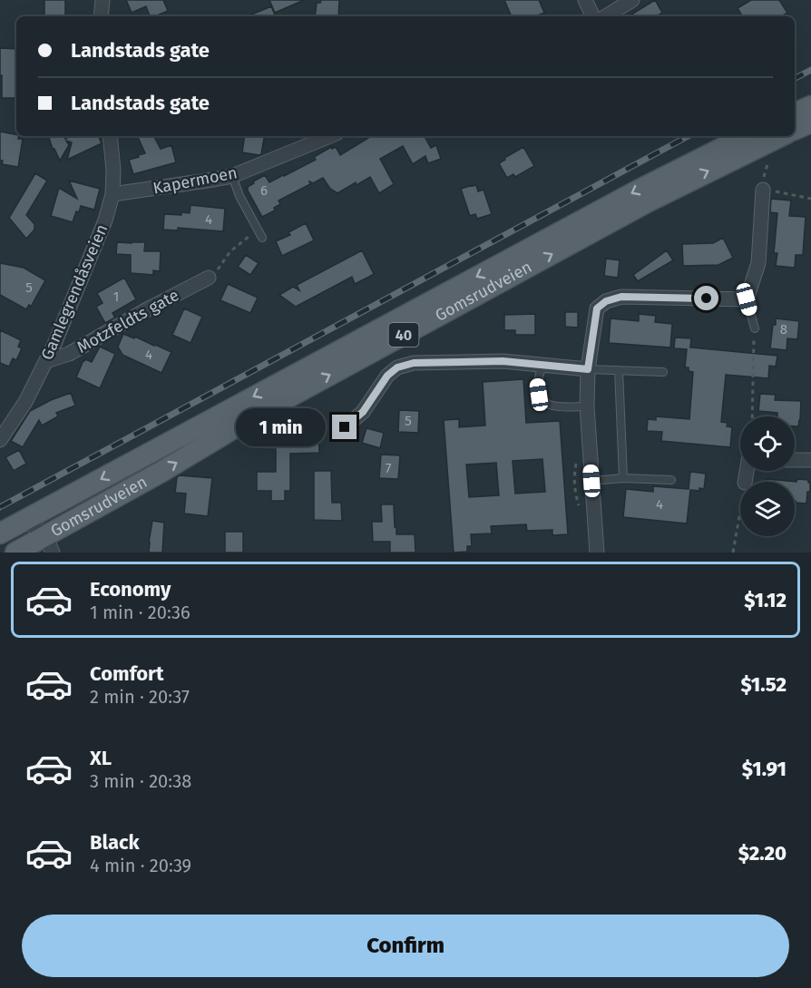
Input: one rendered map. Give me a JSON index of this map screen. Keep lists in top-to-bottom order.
{
  "streets": {
    "main road": ["Gomsrudveien", "40"],
    "street": ["Kapermoen", "Gamlegrendåsveien", "Motzfeldts gate"]
  },
  "crossings": [
    ["Kapermoen", "Gamlegrendåsveien"],
    ["Gamlegrendåsveien", "Motzfeldts gate"]
  ],
  "house_numbers": [
    "6",
    "4",
    "5",
    "1",
    "8",
    "4",
    "5",
    "7",
    "4"
  ],
  "page": {
    "banner": ["Landstads gate", "Landstads gate"],
    "bubble": "1 min",
    "list": [
      {
        "name": "Economy",
        "note": "1 min · 20:36",
        "value": "$1.12"
      },
      {
        "name": "Comfort",
        "note": "2 min · 20:37",
        "value": "$1.52"
      },
      {
        "name": "XL",
        "note": "3 min · 20:38",
        "value": "$1.91"
      },
      {
        "name": "Black",
        "note": "4 min · 20:39",
        "value": "$2.20"
      }
    ],
    "buttons": "Confirm"
  }
}
